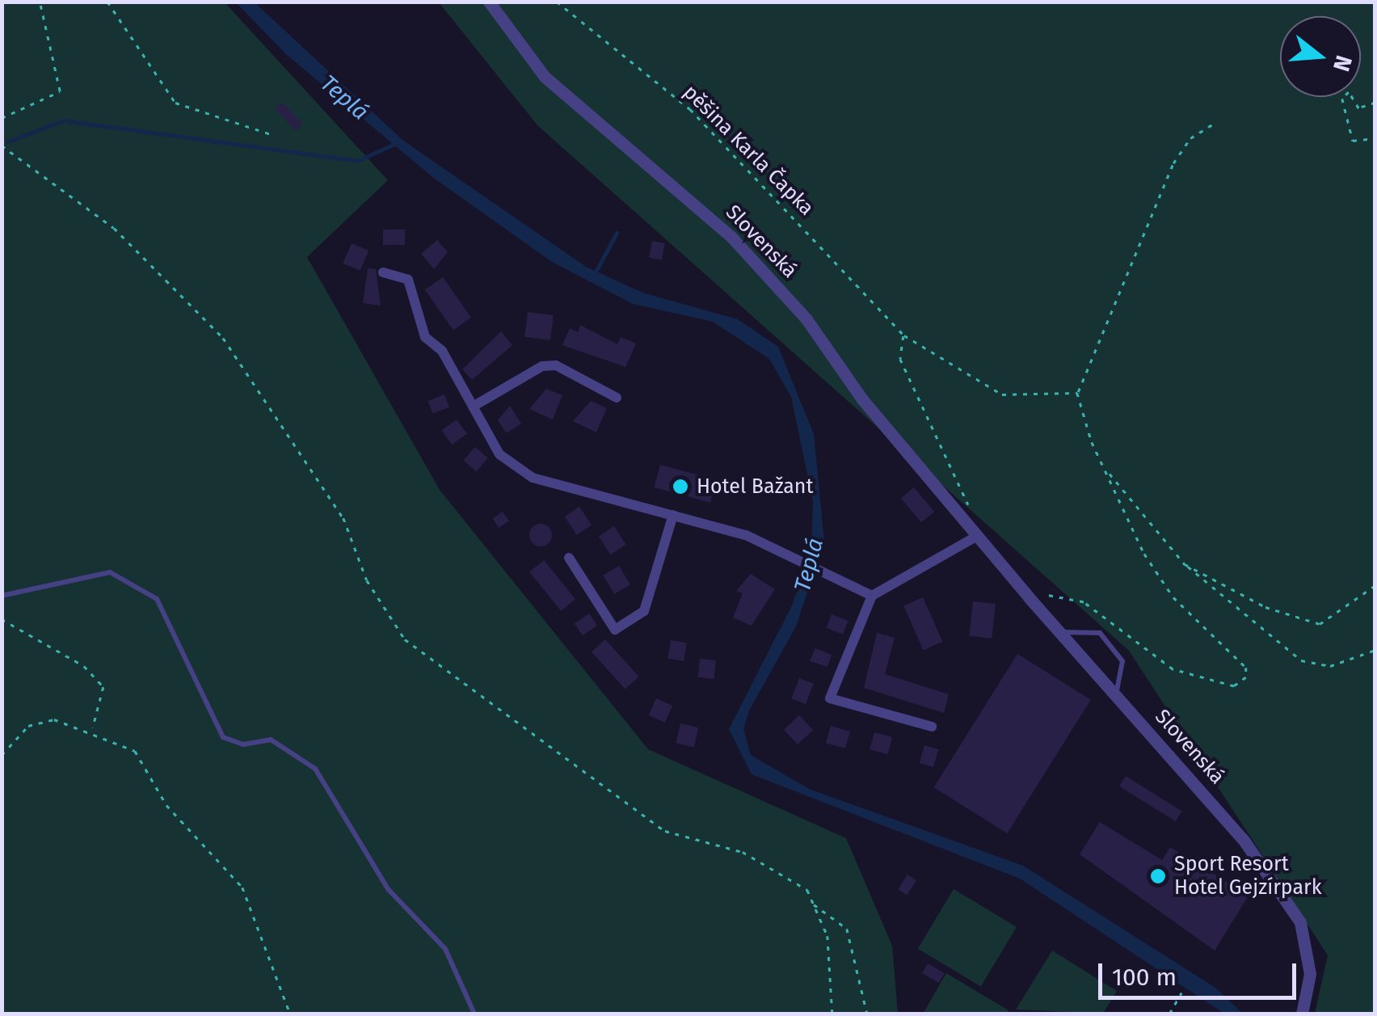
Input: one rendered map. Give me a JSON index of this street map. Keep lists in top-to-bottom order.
{
  "streets": {
    "street": ["Slovenská"],
    "path": ["pěšina Karla Čapka"]
  },
  "water": ["Teplá"],
  "places": ["Hotel Bažant", "Sport Resort Hotel Gejzírpark"],
  "scale_bar": "100 m",
  "north": "right"
}
